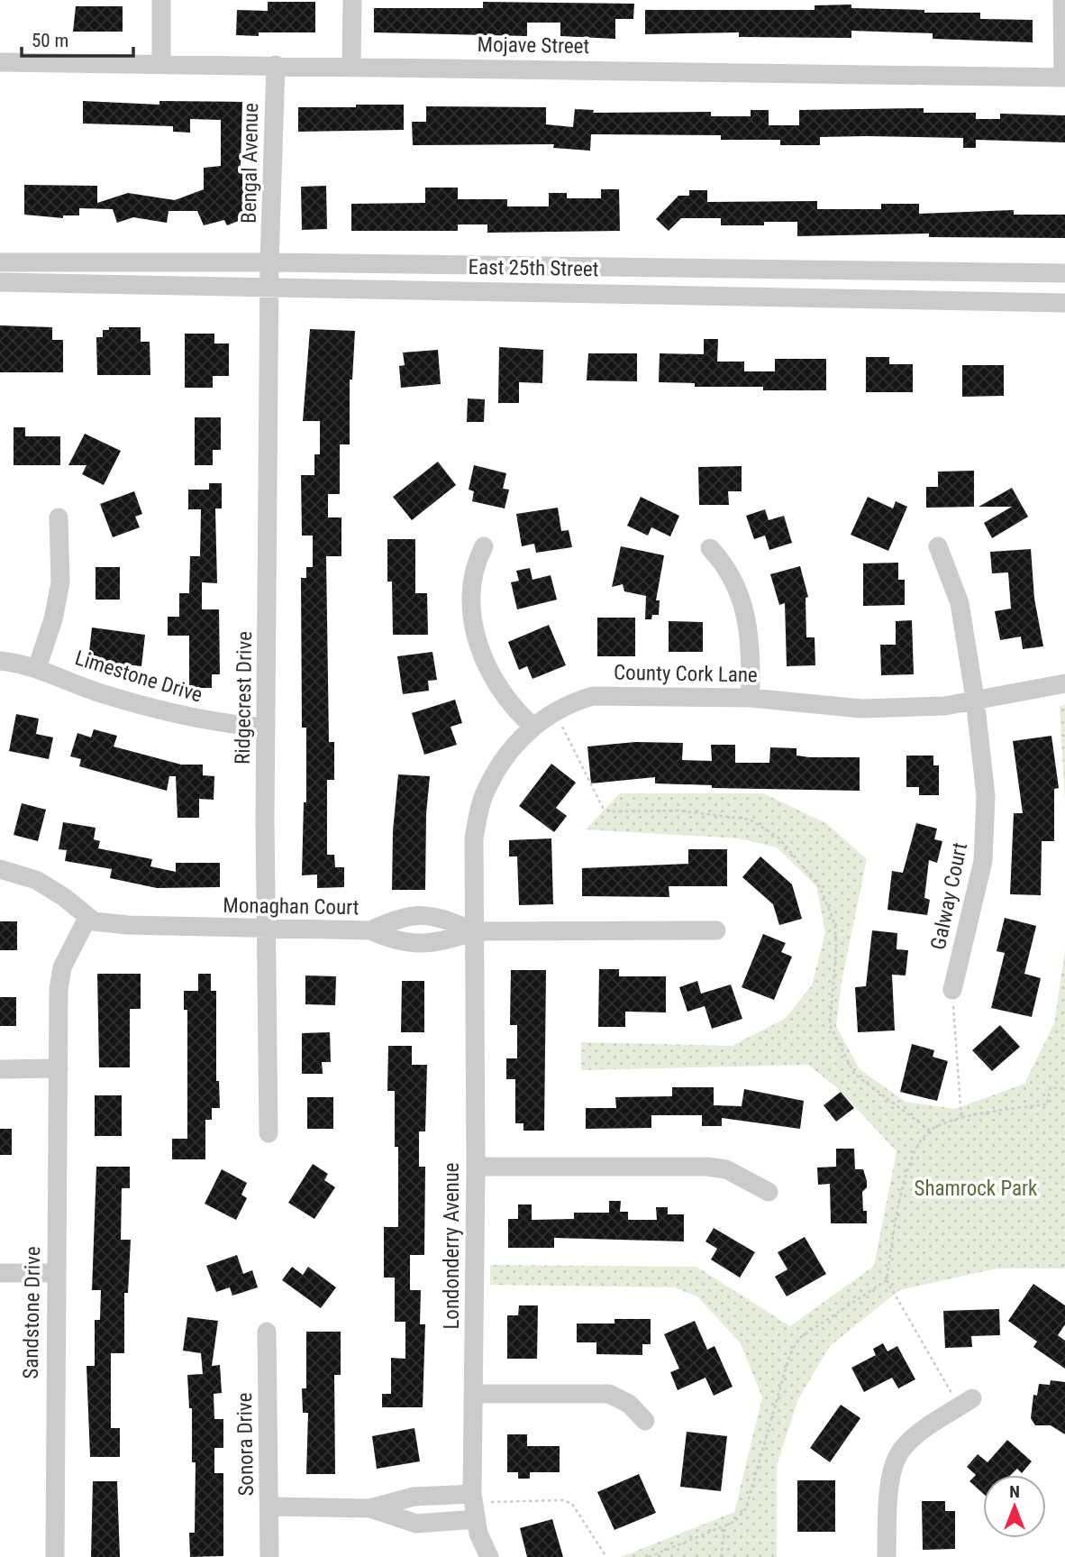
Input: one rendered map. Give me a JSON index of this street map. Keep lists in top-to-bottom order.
{
  "streets": {
    "street": [
      "Mojave Street",
      "Bengal Avenue",
      "East 25th Street",
      "County Cork Lane",
      "Limestone Drive",
      "Ridgecrest Drive",
      "Galway Court",
      "Monaghan Court",
      "Londonderry Avenue",
      "Sandstone Drive",
      "Sonora Drive"
    ]
  },
  "crossings": [
    ["Mojave Street", "Bengal Avenue"],
    ["Bengal Avenue", "East 25th Street"],
    ["Bengal Avenue", "Ridgecrest Drive"],
    ["East 25th Street", "Ridgecrest Drive"],
    ["County Cork Lane", "Galway Court"],
    ["County Cork Lane", "Monaghan Court"],
    ["County Cork Lane", "Londonderry Avenue"],
    ["Limestone Drive", "Ridgecrest Drive"],
    ["Ridgecrest Drive", "Monaghan Court"],
    ["Monaghan Court", "Londonderry Avenue"],
    ["Monaghan Court", "Sandstone Drive"]
  ],
  "parks": ["Shamrock Park"],
  "scale_bar": "50 m",
  "north": "top"
}
